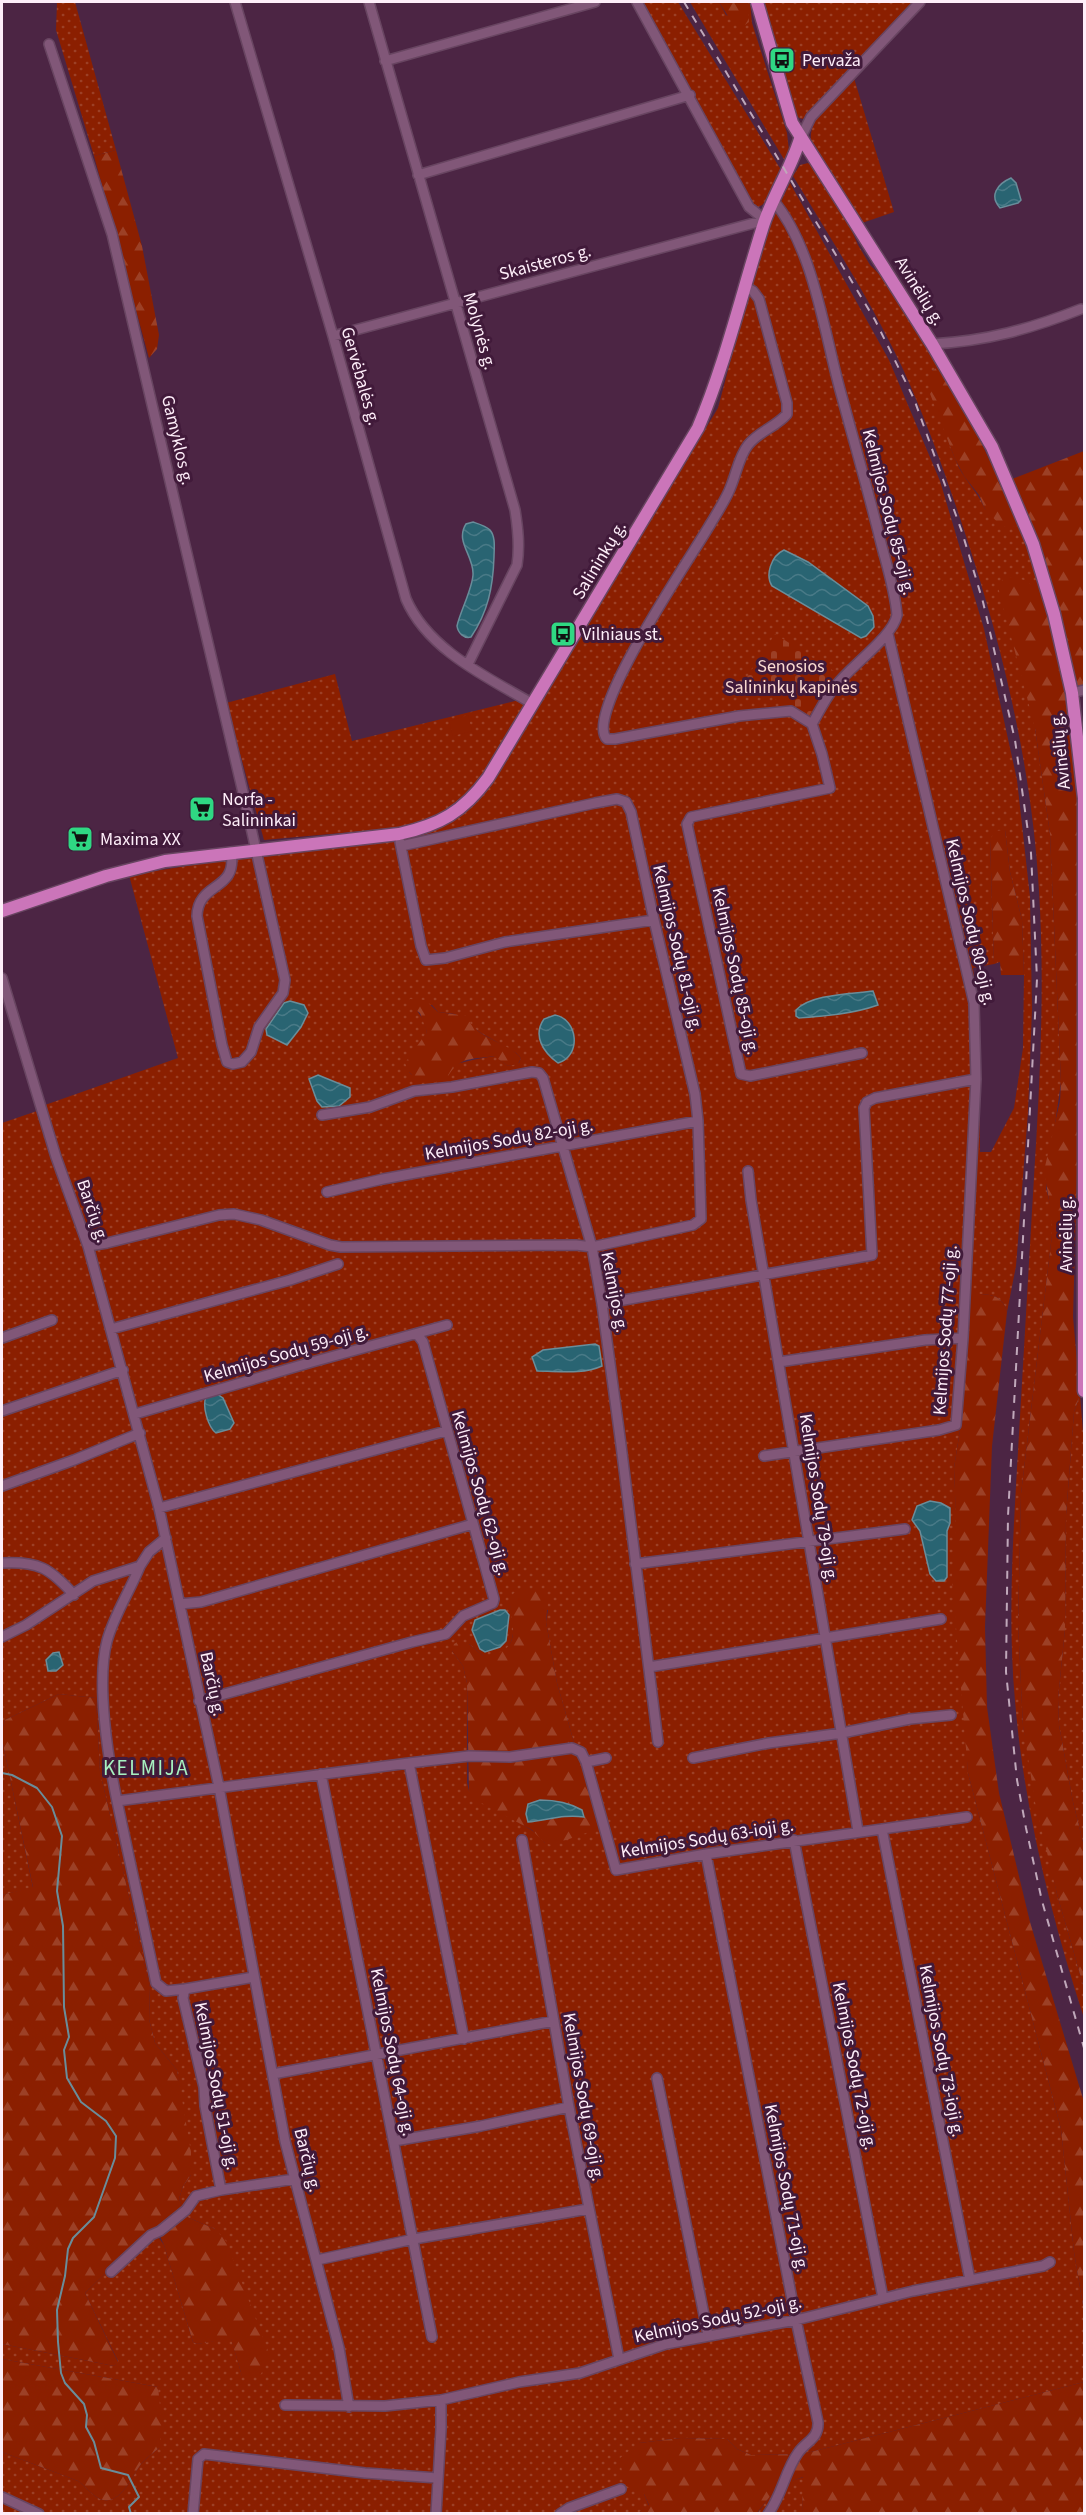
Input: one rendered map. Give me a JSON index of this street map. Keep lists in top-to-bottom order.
{
  "streets": {
    "main road": ["Avinėlių g.", "Salininkų g."],
    "street": [
      "Skaisteros g.",
      "Molynės g.",
      "Gervėbalės g.",
      "Gamyklos g.",
      "Kelmijos Sodų 85-oji g.",
      "Kelmijos Sodų 80-oji g.",
      "Kelmijos Sodų 81-oji g.",
      "Kelmijos Sodų 82-oji g.",
      "Barčių g.",
      "Kelmijos g.",
      "Kelmijos Sodų 77-oji g.",
      "Kelmijos Sodų 59-oji g.",
      "Kelmijos Sodų 62-oji g.",
      "Kelmijos Sodų 79-oji g.",
      "Kelmijos Sodų 63-ioji g.",
      "Kelmijos Sodų 73-ioji g.",
      "Kelmijos Sodų 64-oji g.",
      "Kelmijos Sodų 72-oji g.",
      "Kelmijos Sodų 51-oji g.",
      "Kelmijos Sodų 69-oji g.",
      "Kelmijos Sodų 71-oji g.",
      "Kelmijos Sodų 52-oji g."
    ]
  },
  "crossings": [
    ["Skaisteros g.", "Molynės g."],
    ["Skaisteros g.", "Gervėbalės g."],
    ["Skaisteros g.", "Salininkų g."],
    ["Avinėlių g.", "Salininkų g."],
    ["Molynės g.", "Gervėbalės g."],
    ["Gervėbalės g.", "Salininkų g."],
    ["Gamyklos g.", "Salininkų g."],
    ["Kelmijos Sodų 85-oji g.", "Salininkų g."],
    ["Kelmijos Sodų 85-oji g.", "Kelmijos Sodų 80-oji g."],
    ["Salininkų g.", "Kelmijos Sodų 81-oji g."],
    ["Kelmijos Sodų 80-oji g.", "Kelmijos Sodų 77-oji g."],
    ["Kelmijos Sodų 81-oji g.", "Kelmijos Sodų 82-oji g."],
    ["Kelmijos Sodų 81-oji g.", "Kelmijos g."],
    ["Barčių g.", "Kelmijos g."],
    ["Barčių g.", "Kelmijos Sodų 59-oji g."],
    ["Barčių g.", "Kelmijos Sodų 62-oji g."],
    ["Barčių g.", "Kelmijos Sodų 51-oji g."],
    ["Barčių g.", "Kelmijos Sodų 52-oji g."],
    ["Kelmijos Sodų 77-oji g.", "Kelmijos Sodų 79-oji g."],
    ["Kelmijos Sodų 59-oji g.", "Kelmijos Sodų 62-oji g."],
    ["Kelmijos Sodų 79-oji g.", "Kelmijos Sodų 63-ioji g."],
    ["Kelmijos Sodų 63-ioji g.", "Kelmijos Sodų 73-ioji g."],
    ["Kelmijos Sodų 63-ioji g.", "Kelmijos Sodų 72-oji g."],
    ["Kelmijos Sodų 63-ioji g.", "Kelmijos Sodų 71-oji g."],
    ["Kelmijos Sodų 73-ioji g.", "Kelmijos Sodų 52-oji g."],
    ["Kelmijos Sodų 72-oji g.", "Kelmijos Sodų 52-oji g."],
    ["Kelmijos Sodų 69-oji g.", "Kelmijos Sodų 52-oji g."],
    ["Kelmijos Sodų 71-oji g.", "Kelmijos Sodų 52-oji g."]
  ],
  "districts": ["KELMIJA"],
  "parks": ["Senosios Salininkų kapinės"],
  "places": {
    "bus stop": ["Pervaža", "Vilniaus st."],
    "supermarket": ["Norfa - Salininkai", "Maxima XX"]
  }
}
